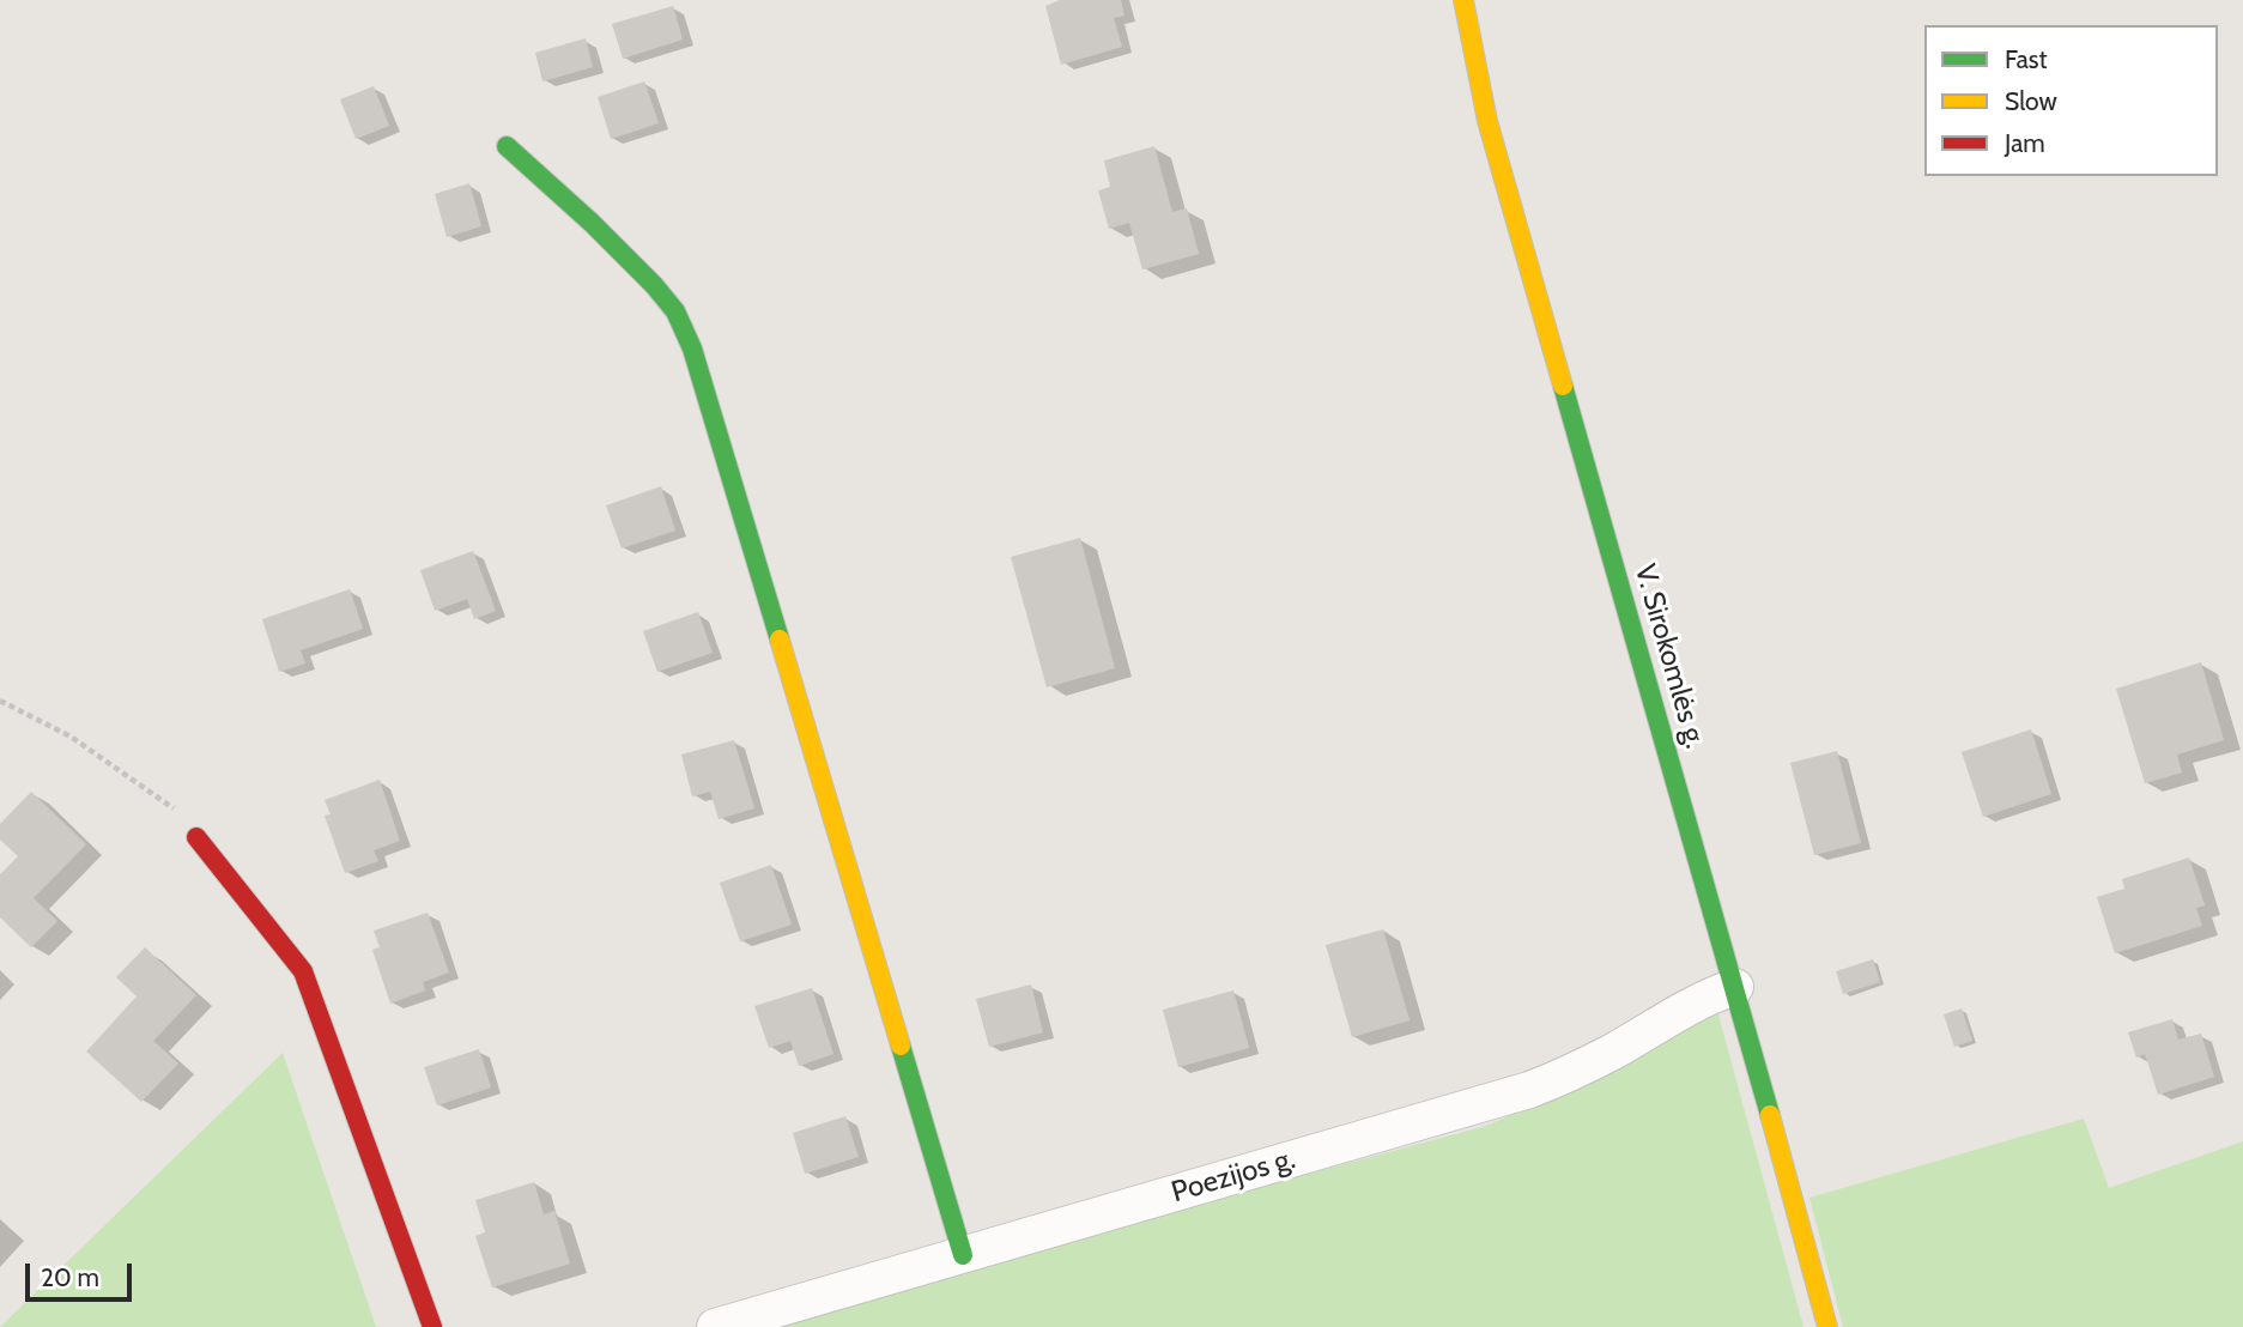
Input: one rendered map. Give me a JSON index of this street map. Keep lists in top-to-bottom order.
{
  "streets": {
    "street": ["V. Sirokomlės g.", "Poezijos g."]
  },
  "crossings": [
    ["V. Sirokomlės g.", "Poezijos g."]
  ],
  "legend": ["Fast", "Slow", "Jam"],
  "scale_bar": "20 m"
}
